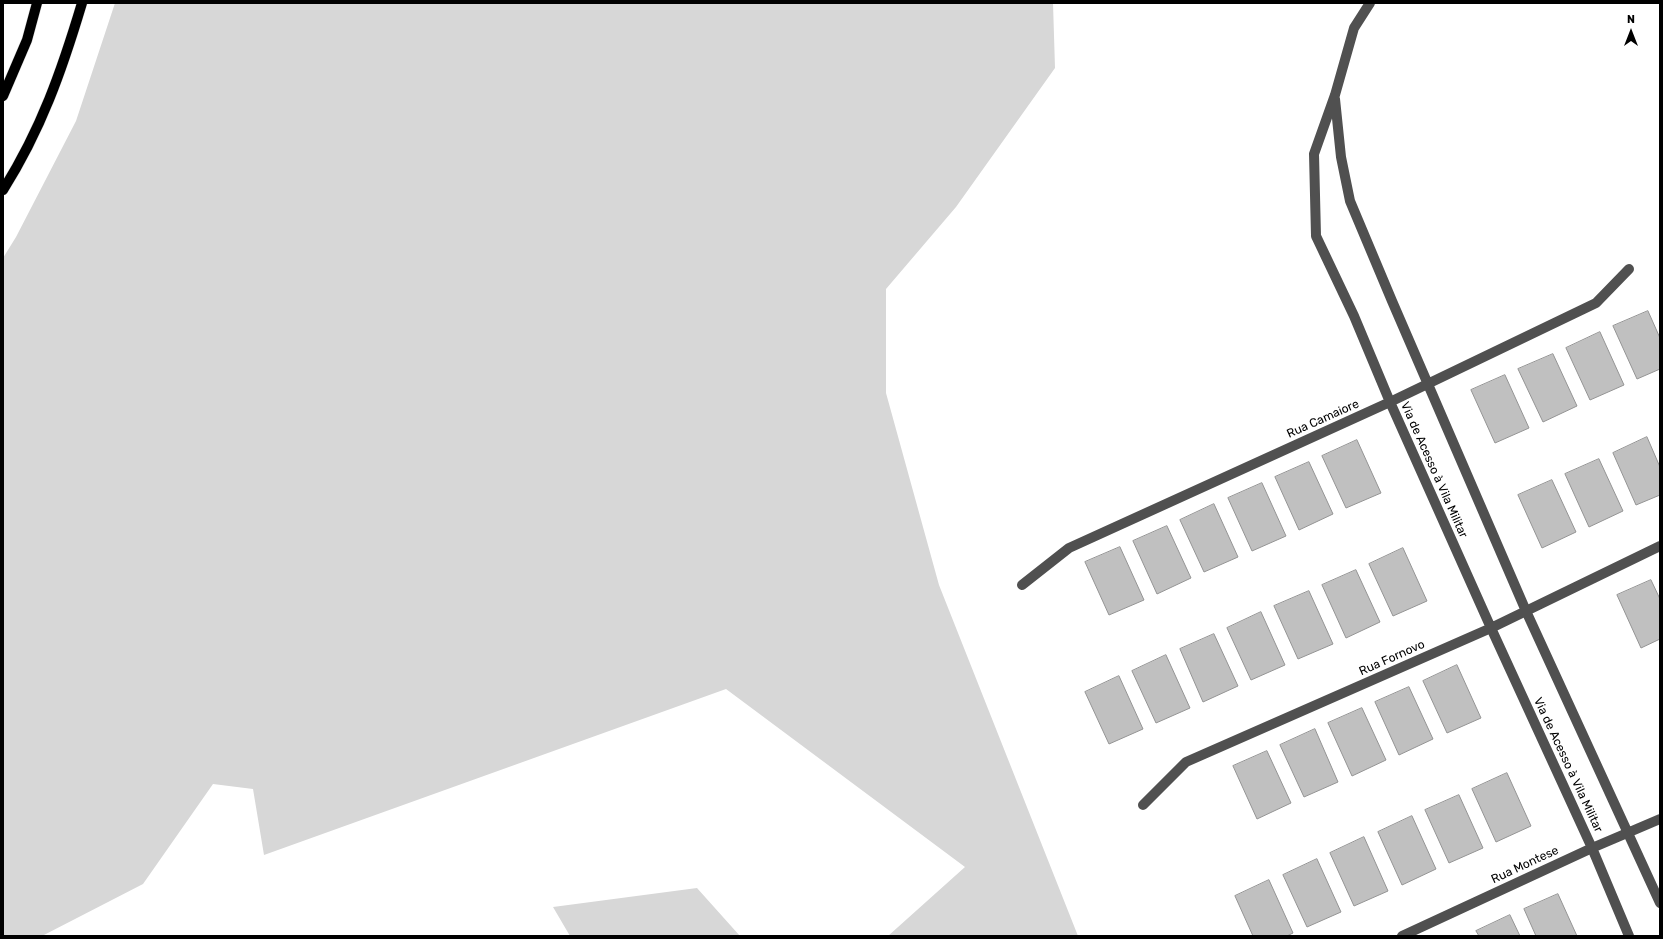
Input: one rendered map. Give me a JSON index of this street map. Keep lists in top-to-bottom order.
{
  "streets": {
    "street": [
      "Rua Camaiore",
      "Via de Acesso à Vila Militar",
      "Rua Fornovo",
      "Rua Montese"
    ]
  },
  "crossings": [
    ["Rua Camaiore", "Via de Acesso à Vila Militar"],
    ["Via de Acesso à Vila Militar", "Rua Fornovo"],
    ["Via de Acesso à Vila Militar", "Rua Montese"]
  ],
  "north": "top"
}
